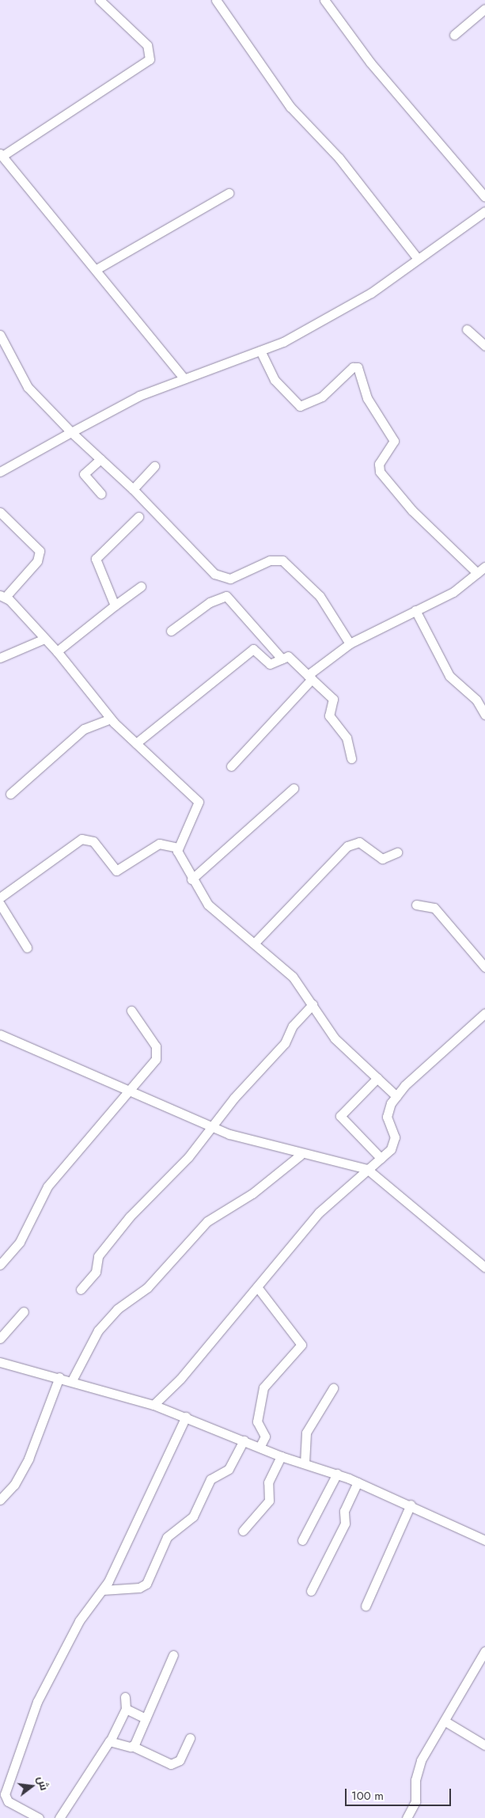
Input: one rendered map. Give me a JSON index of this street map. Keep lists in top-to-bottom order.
{
  "scale_bar": "100 m",
  "north": "right"
}
